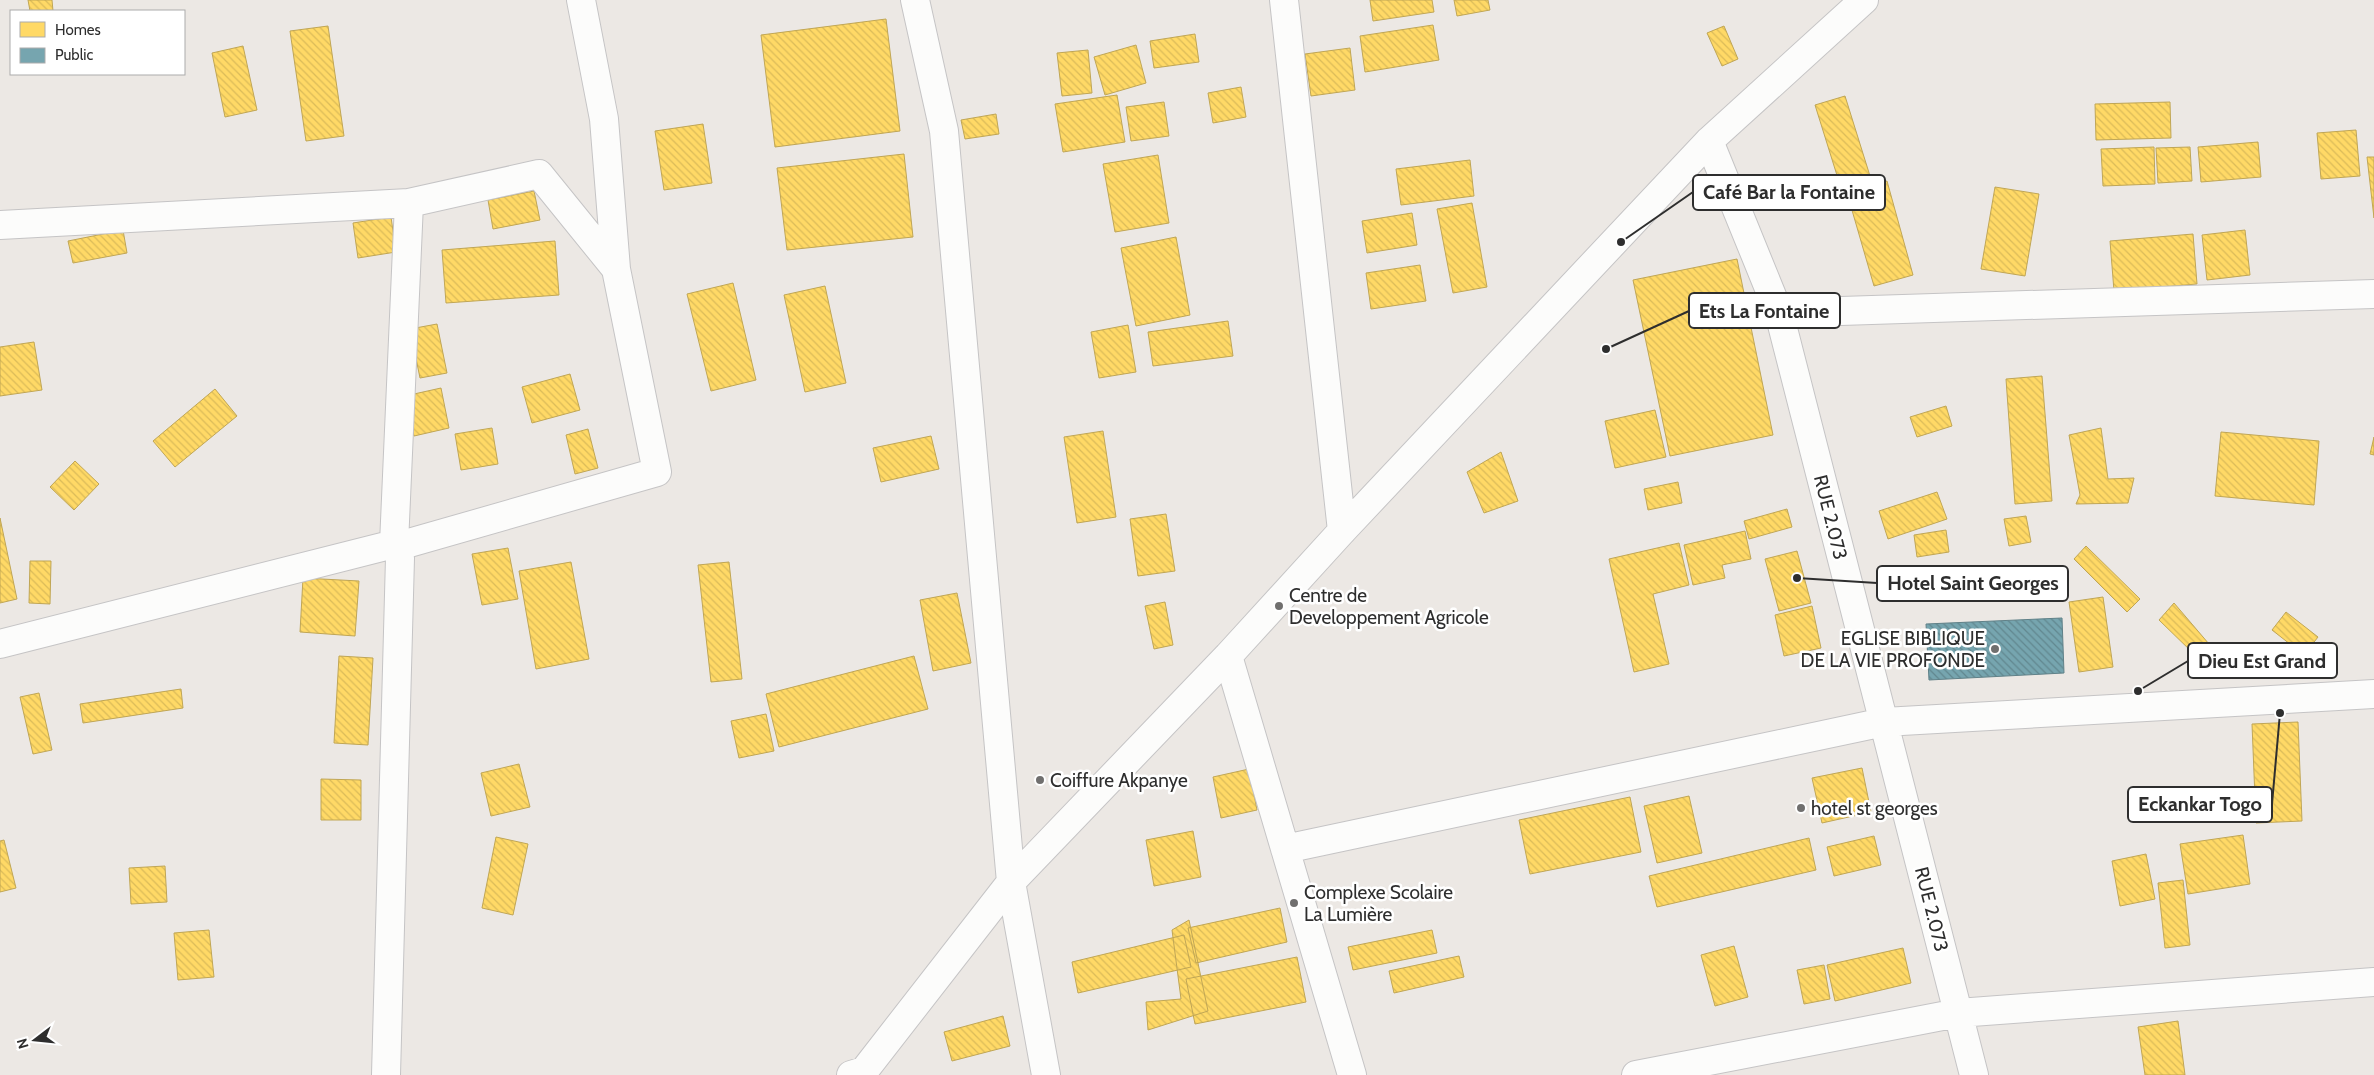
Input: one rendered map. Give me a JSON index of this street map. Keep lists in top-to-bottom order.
{
  "streets": {
    "street": ["RUE 2.073"]
  },
  "places": [
    "Café Bar la Fontaine",
    "Ets La Fontaine",
    "Hotel Saint Georges",
    "Centre de Developpement Agricole",
    "EGLISE BIBLIQUE DE LA VIE PROFONDE",
    "Dieu Est Grand",
    "Eckankar Togo",
    "Coiffure Akpanye",
    "hotel st georges",
    "Complexe Scolaire La Lumière"
  ],
  "legend": ["Homes", "Public"],
  "north": "left"
}
